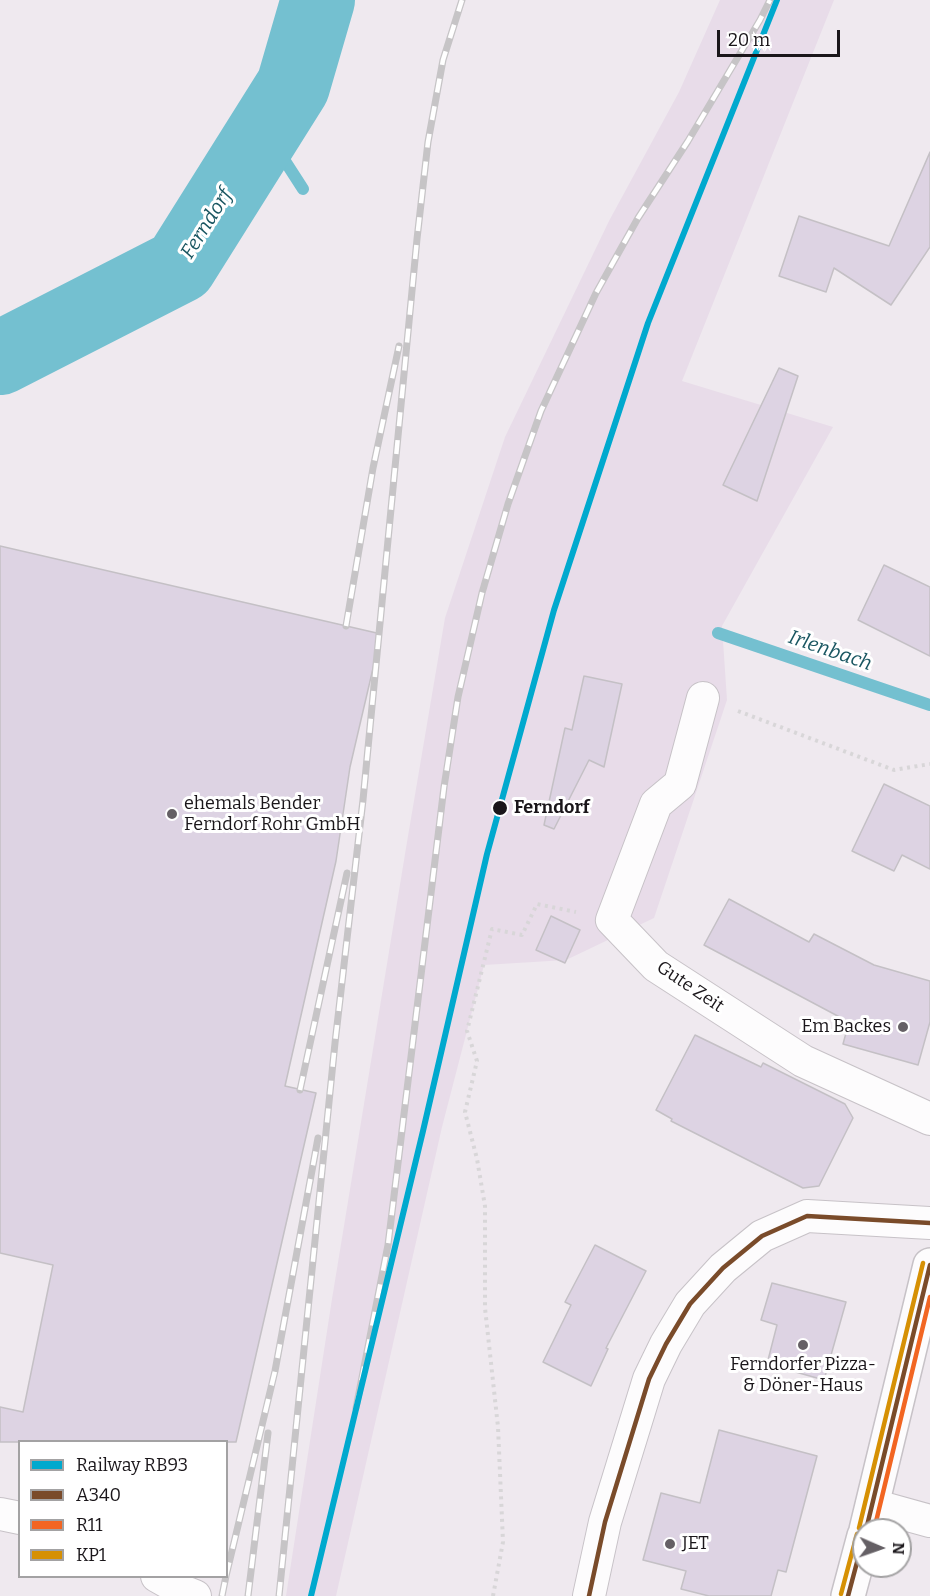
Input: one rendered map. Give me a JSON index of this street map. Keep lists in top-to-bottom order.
{
  "streets": {
    "street": ["Gute Zeit"]
  },
  "water": ["Ferndorf", "Irlenbach"],
  "places": [
    "Ferndorf",
    "ehemals Bender Ferndorf Rohr GmbH",
    "Em Backes",
    "Ferndorfer Pizza- & Döner-Haus",
    "JET"
  ],
  "lines": [
    "rail line RB93",
    "transit line A340",
    "transit line KP1",
    "transit line R11"
  ],
  "legend": [
    "Railway RB93",
    "A340",
    "R11",
    "KP1"
  ],
  "scale_bar": "20 m",
  "north": "right"
}
